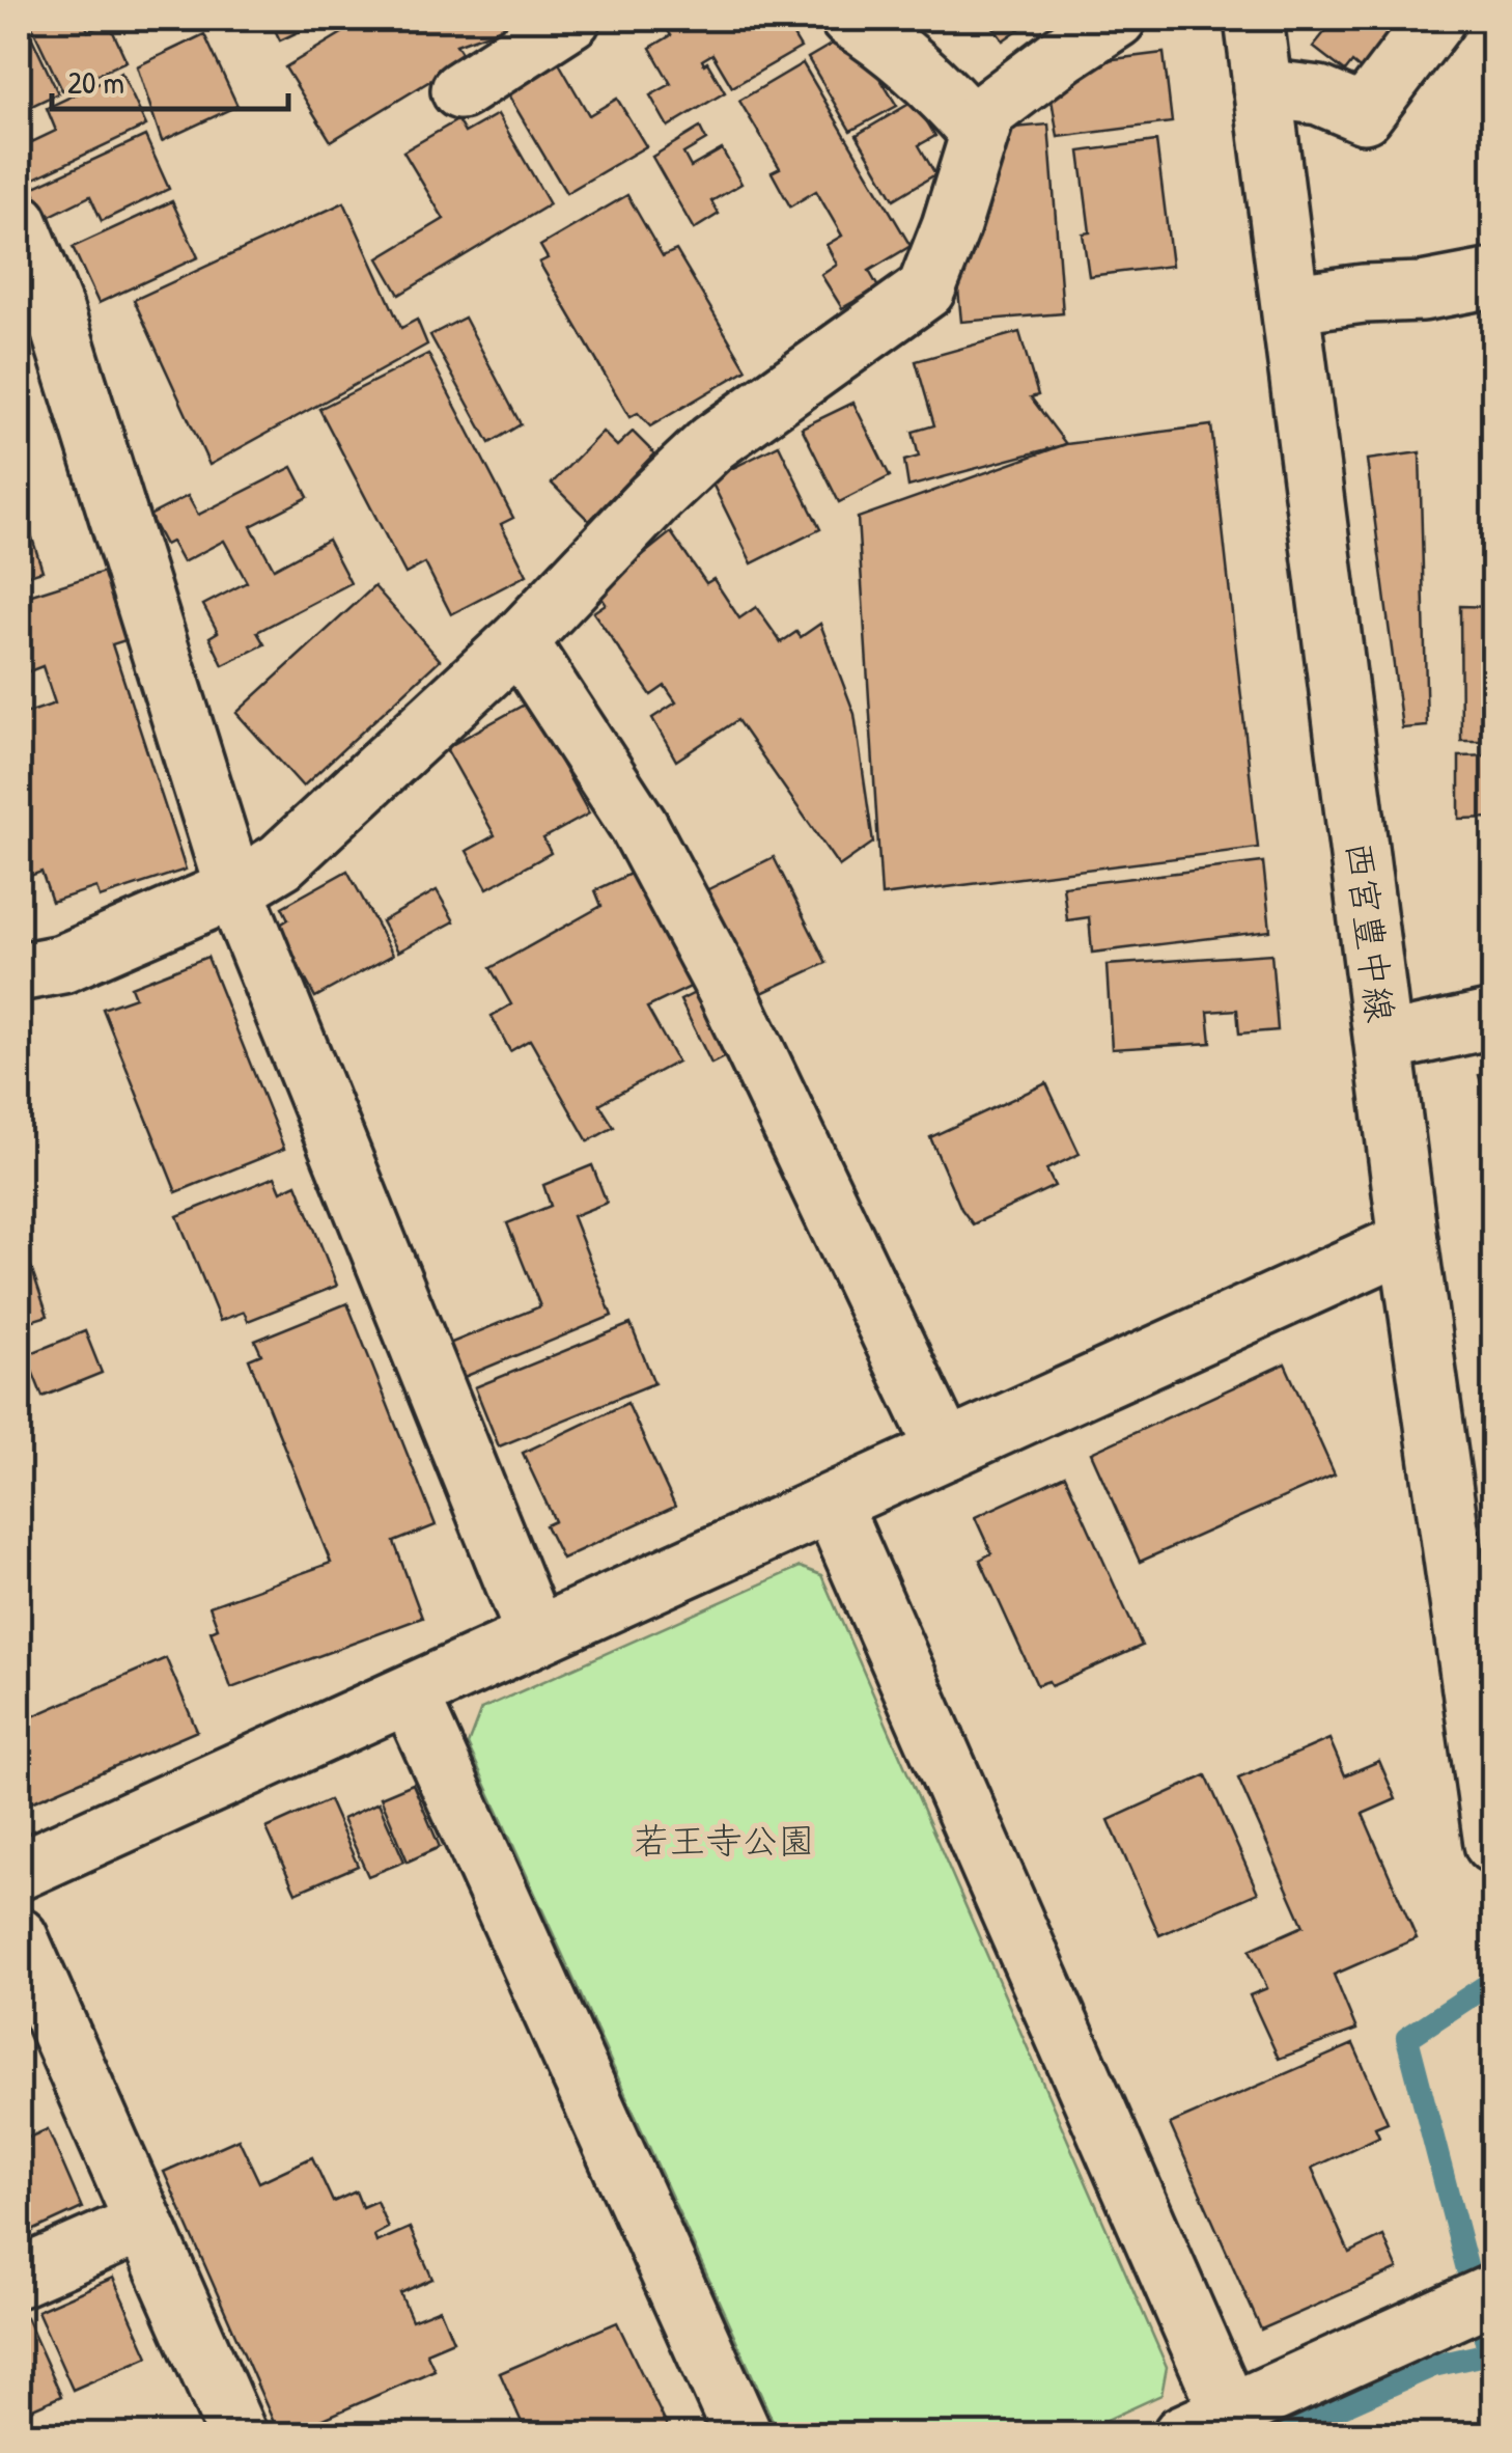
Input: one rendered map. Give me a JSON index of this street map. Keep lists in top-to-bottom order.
{
  "streets": {
    "street": ["西宮豊中線"]
  },
  "parks": ["若王寺公園"],
  "scale_bar": "20 m"
}
